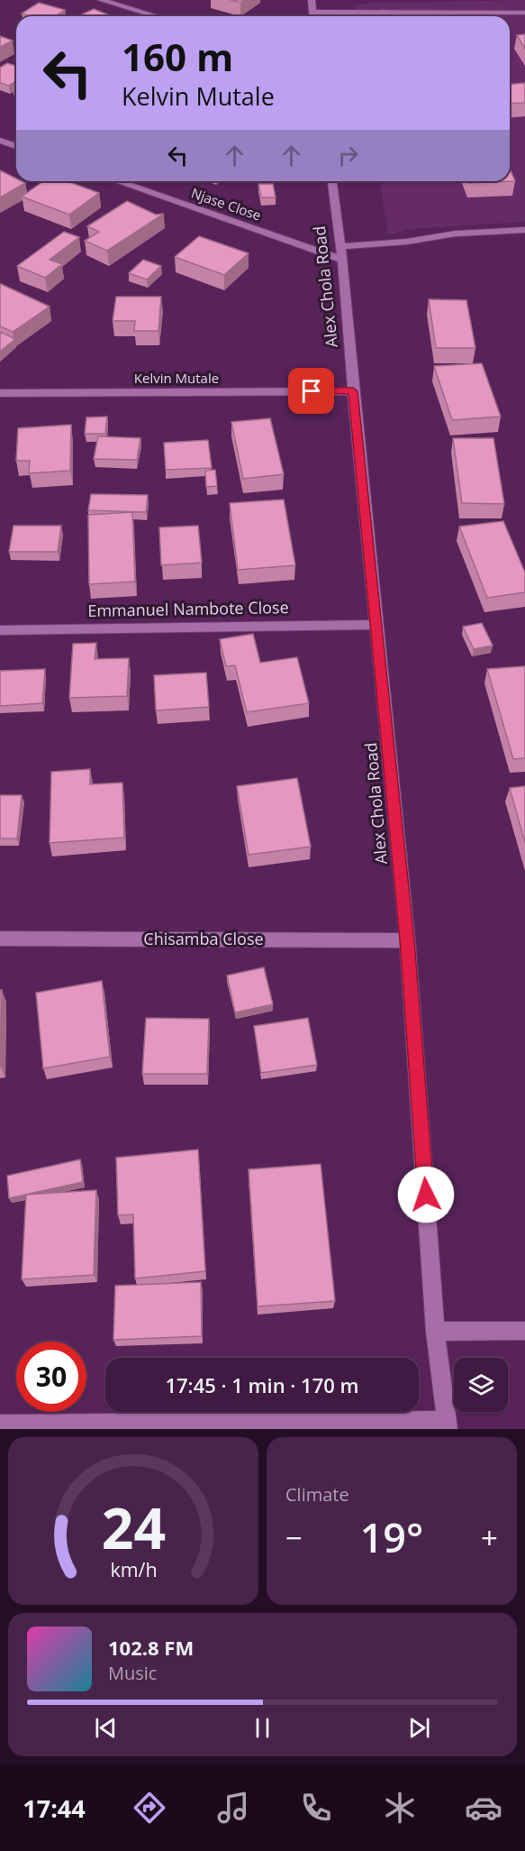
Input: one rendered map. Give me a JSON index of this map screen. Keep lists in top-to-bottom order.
{
  "streets": {
    "street": [
      "Njase Close",
      "Alex Chola Road",
      "Kelvin Mutale",
      "Emmanuel Nambote Close",
      "Chisamba Close"
    ]
  },
  "crossings": [
    ["Njase Close", "Alex Chola Road"],
    ["Alex Chola Road", "Kelvin Mutale"],
    ["Alex Chola Road", "Emmanuel Nambote Close"],
    ["Alex Chola Road", "Chisamba Close"]
  ],
  "page": {
    "turn": ["160 m", "Kelvin Mutale"],
    "limit": "30",
    "trip": "17:45 · 1 min · 170 m",
    "tile": "Climate",
    "heat": ["−", "19°", "+"],
    "song": ["102.8 FM", "Music"],
    "tabs": "17:44",
    "gauge": ["24", "km/h"]
  }
}
